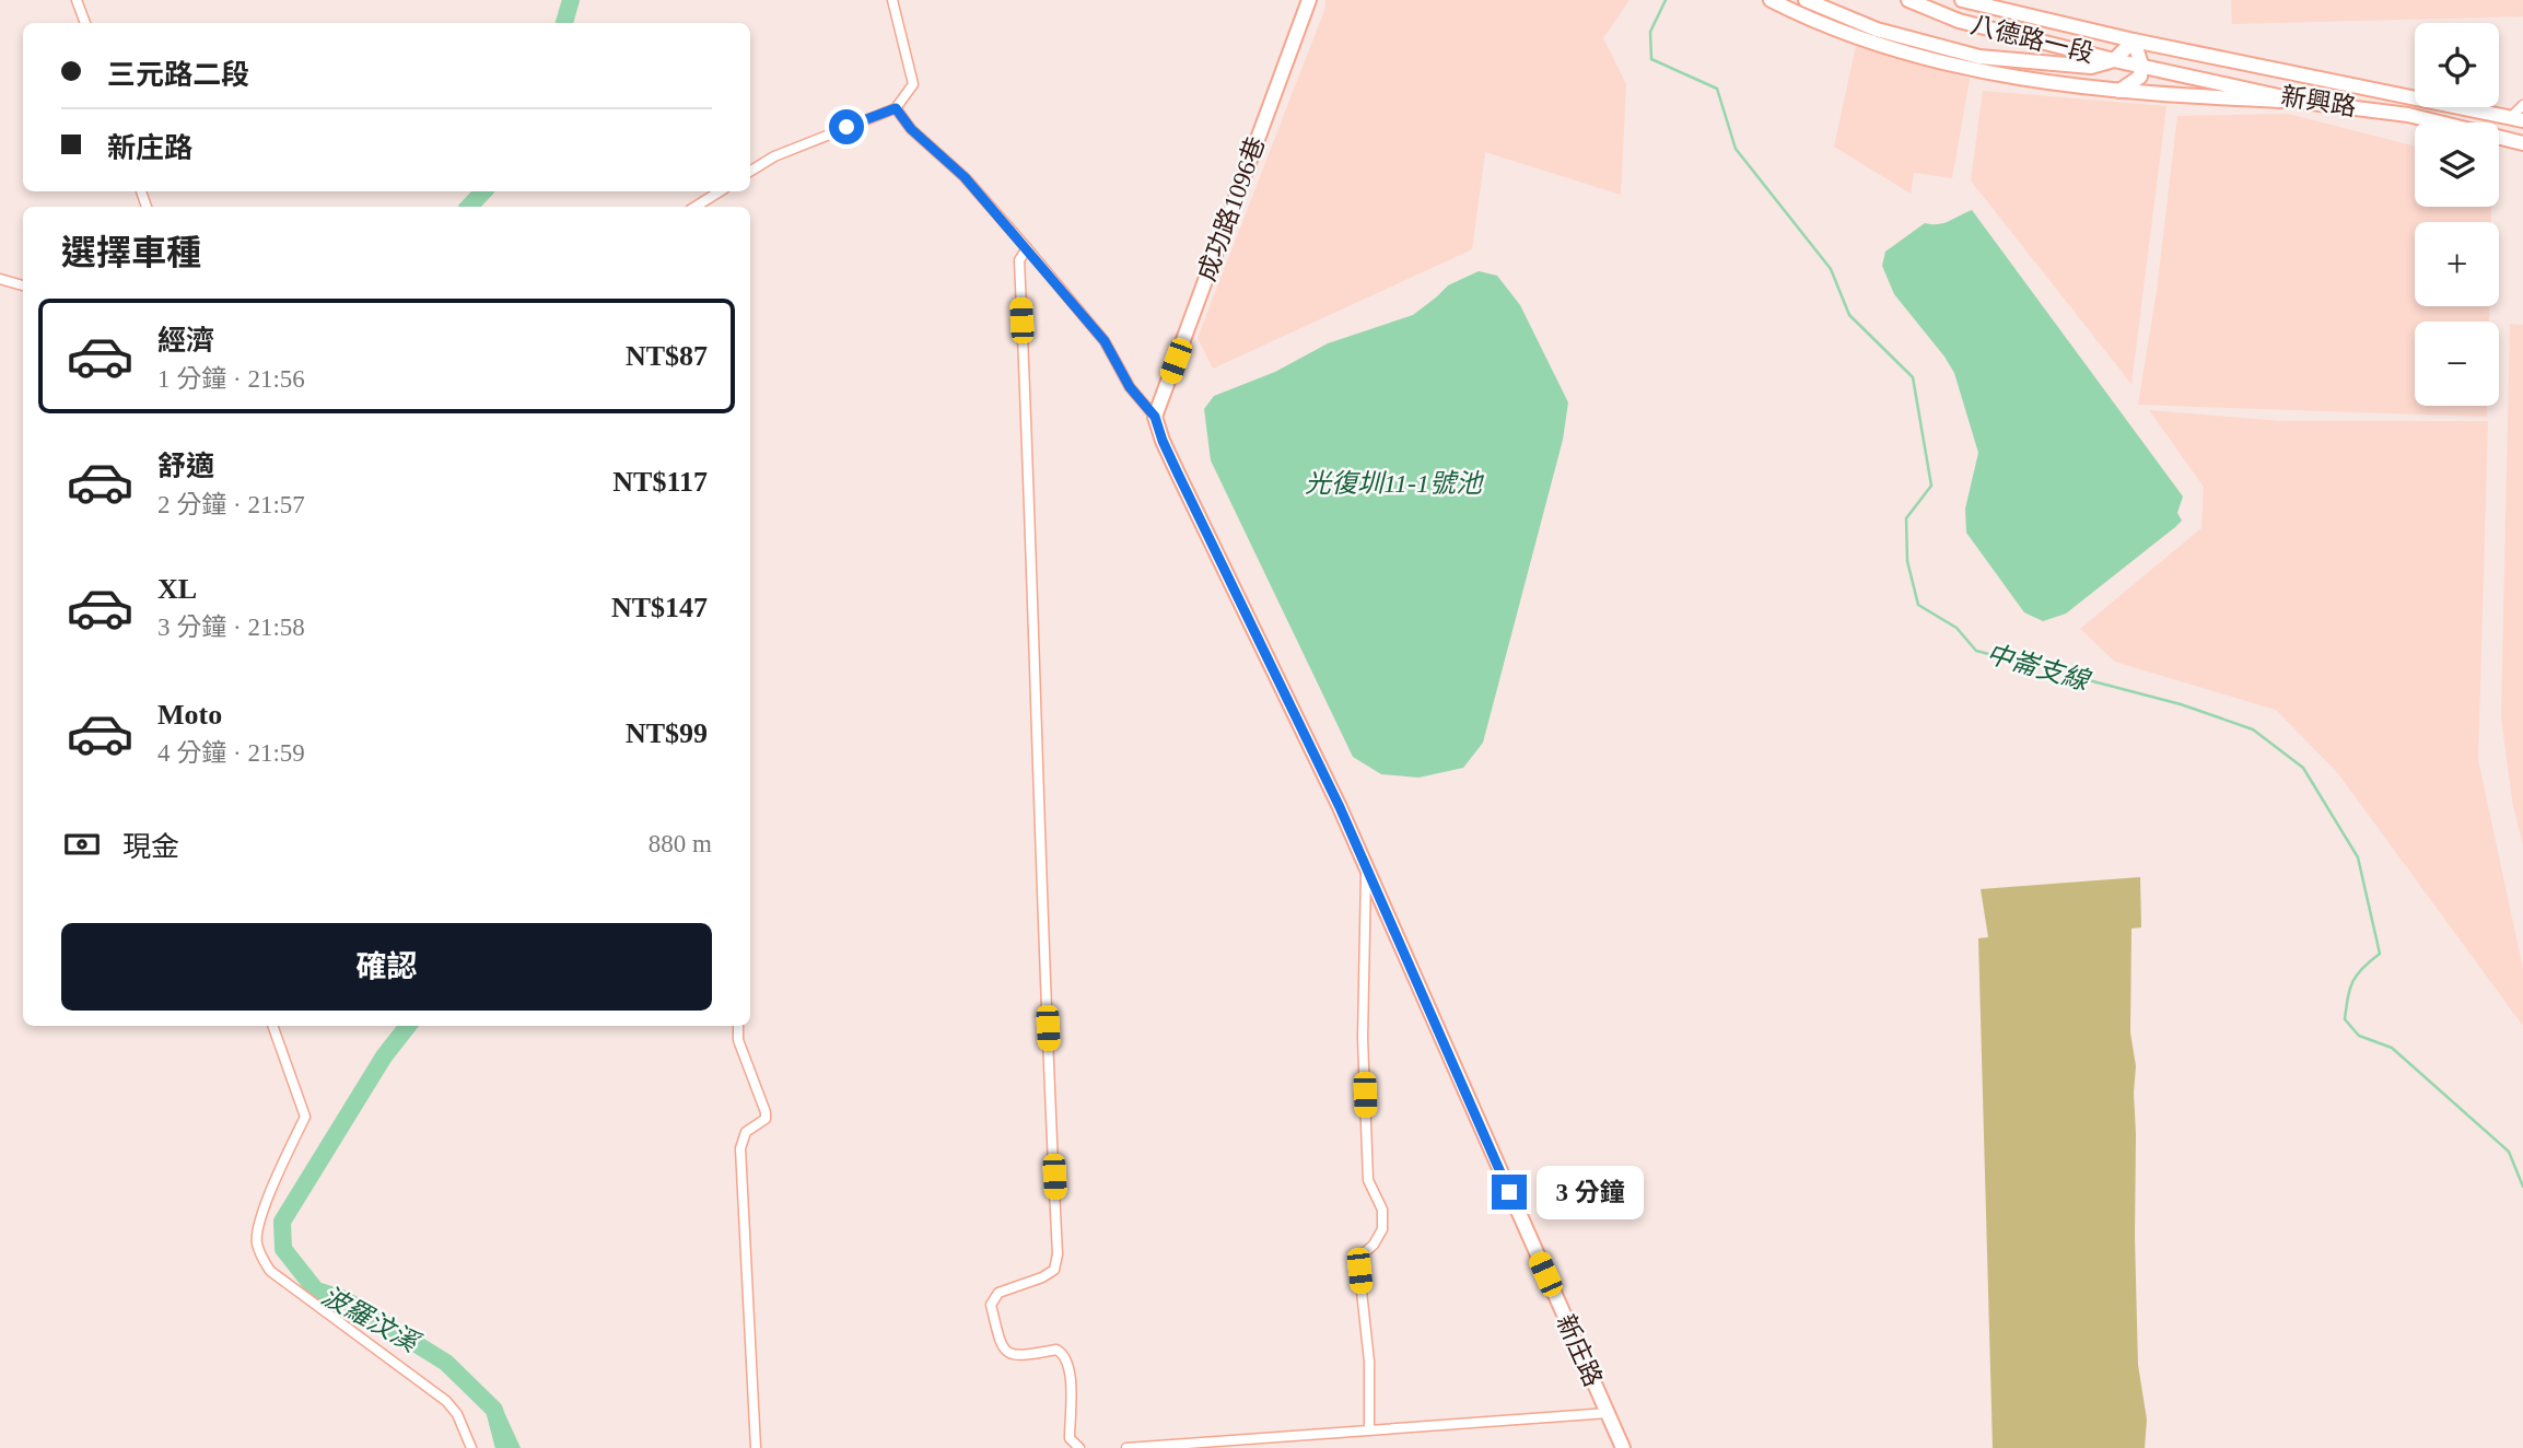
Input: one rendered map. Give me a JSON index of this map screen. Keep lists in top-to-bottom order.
{
  "streets": {
    "street": [
      "八德路一段",
      "新興路",
      "成功路1096巷",
      "新庄路"
    ]
  },
  "crossings": [
    ["八德路一段", "新興路"],
    ["成功路1096巷", "新庄路"]
  ],
  "water": ["光復圳11-1號池", "中崙支線", "波羅汶溪"],
  "page": {
    "map_buttons": ["+", "−"],
    "banner": ["三元路二段", "新庄路"],
    "heading": "選擇車種",
    "list": [
      {
        "name": "經濟",
        "note": "1 分鐘 · 21:56",
        "value": "NT$87"
      },
      {
        "name": "舒適",
        "note": "2 分鐘 · 21:57",
        "value": "NT$117"
      },
      {
        "name": "XL",
        "note": "3 分鐘 · 21:58",
        "value": "NT$147"
      },
      {
        "name": "Moto",
        "note": "4 分鐘 · 21:59",
        "value": "NT$99"
      }
    ],
    "pay": ["現金", "880 m"],
    "buttons": "確認",
    "bubble": "3 分鐘"
  }
}
